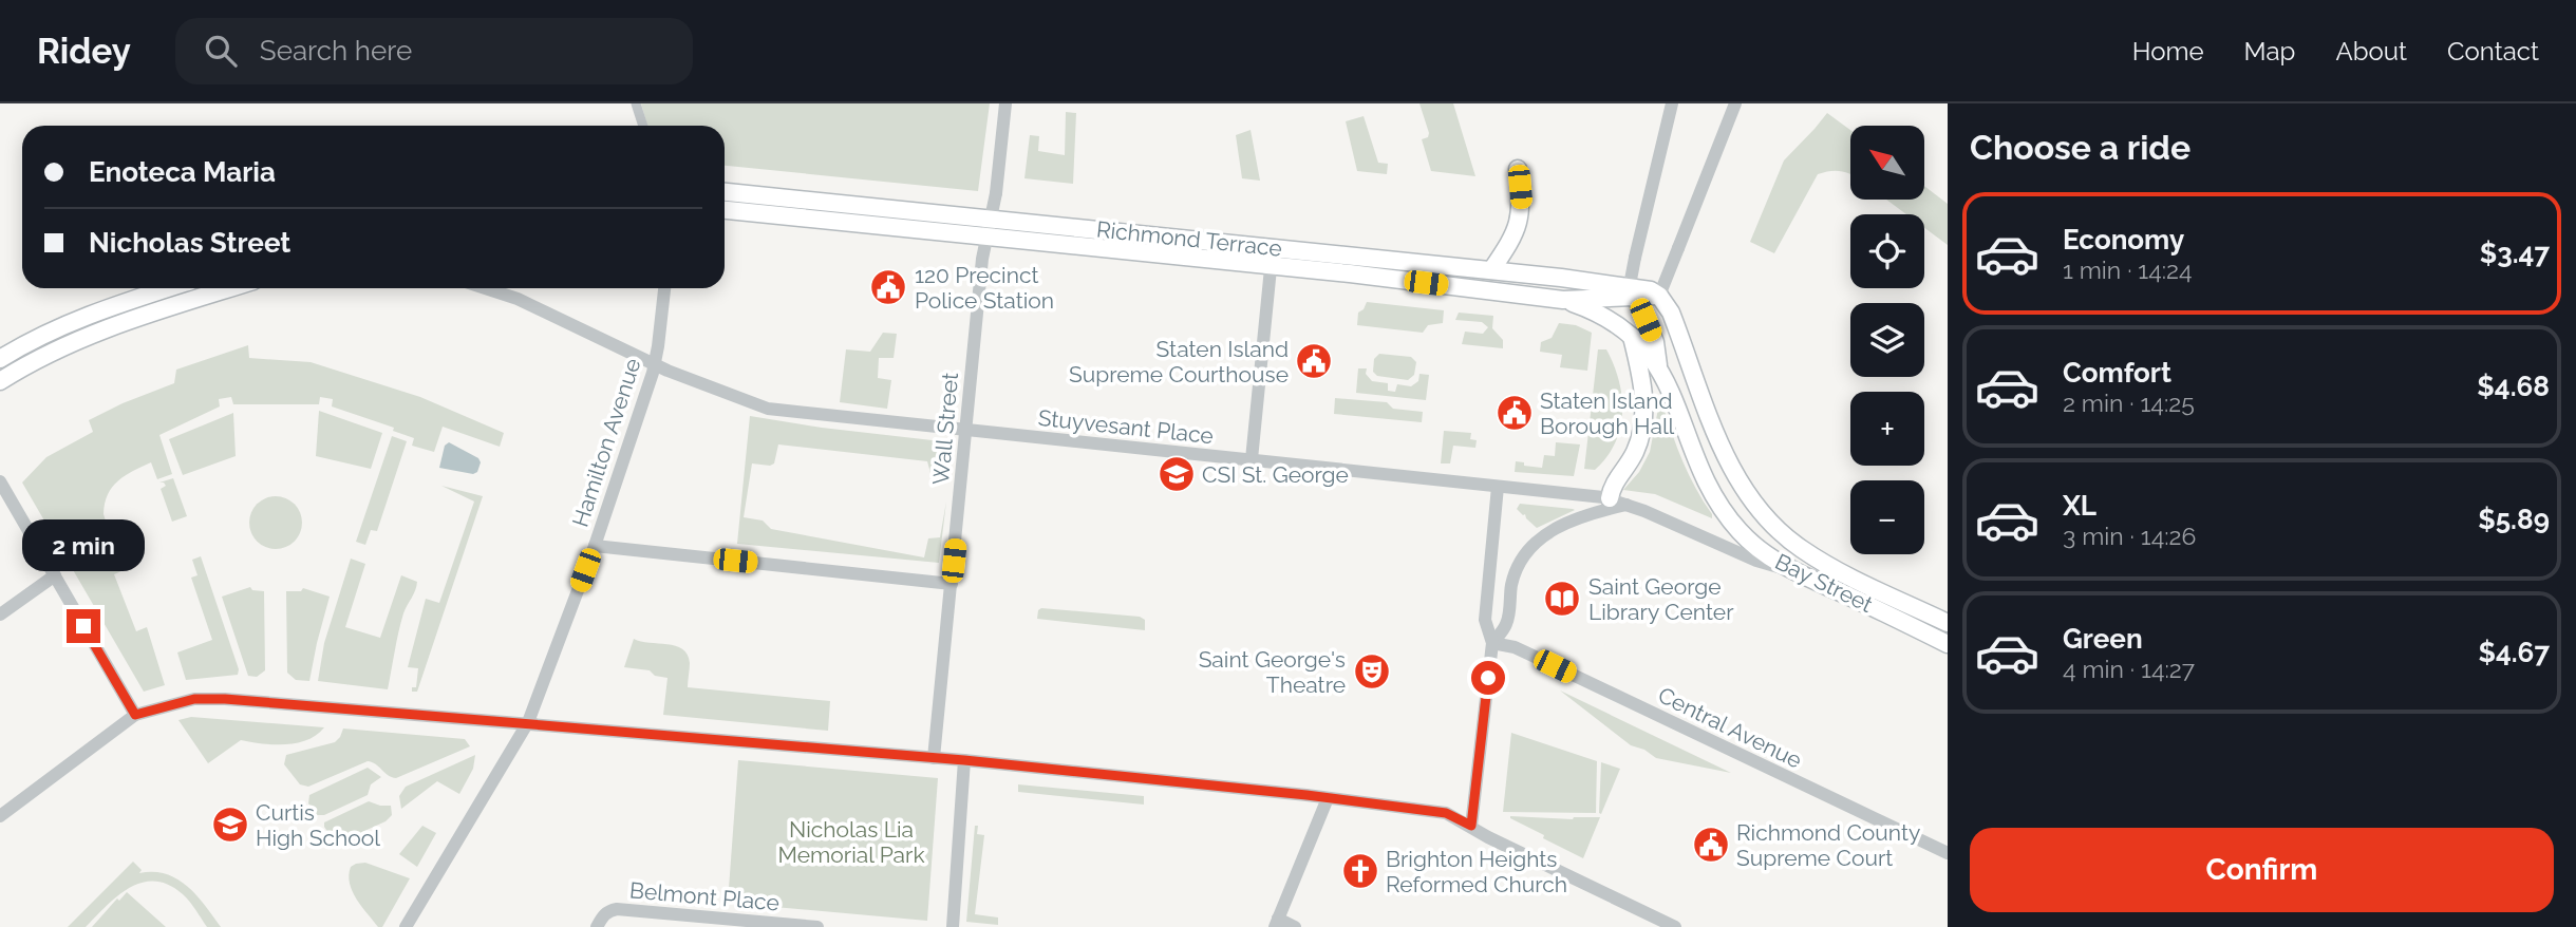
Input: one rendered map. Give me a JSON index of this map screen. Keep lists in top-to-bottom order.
{
  "streets": {
    "main road": ["Richmond Terrace", "Bay Street"],
    "street": [
      "Stuyvesant Place",
      "Wall Street",
      "Hamilton Avenue",
      "Central Avenue",
      "Belmont Place"
    ]
  },
  "crossings": [
    ["Richmond Terrace", "Wall Street"],
    ["Richmond Terrace", "Bay Street"],
    ["Stuyvesant Place", "Wall Street"],
    ["Stuyvesant Place", "Hamilton Avenue"],
    ["Stuyvesant Place", "Bay Street"]
  ],
  "parks": ["Nicholas Lia Memorial Park"],
  "places": {
    "public building": [
      "120 Precinct Police Station",
      "Staten Island Supreme Courthouse",
      "Staten Island Borough Hall",
      "Richmond County Supreme Court"
    ],
    "school or university": ["CSI St. George", "Curtis High School"],
    "library": ["Saint George Library Center"],
    "theatre": ["Saint George's Theatre"],
    "church": ["Brighton Heights Reformed Church"]
  },
  "north": "top left",
  "page": {
    "header": "Ridey",
    "search": "Search here",
    "nav": [
      "Home",
      "Map",
      "About",
      "Contact"
    ],
    "heading": "Choose a ride",
    "map_buttons": ["+", "−"],
    "banner": ["Enoteca Maria", "Nicholas Street"],
    "list": [
      {
        "name": "Economy",
        "note": "1 min · 14:24",
        "value": "$3.47"
      },
      {
        "name": "Comfort",
        "note": "2 min · 14:25",
        "value": "$4.68"
      },
      {
        "name": "XL",
        "note": "3 min · 14:26",
        "value": "$5.89"
      },
      {
        "name": "Green",
        "note": "4 min · 14:27",
        "value": "$4.67"
      }
    ],
    "bubble": "2 min",
    "buttons": "Confirm"
  }
}
